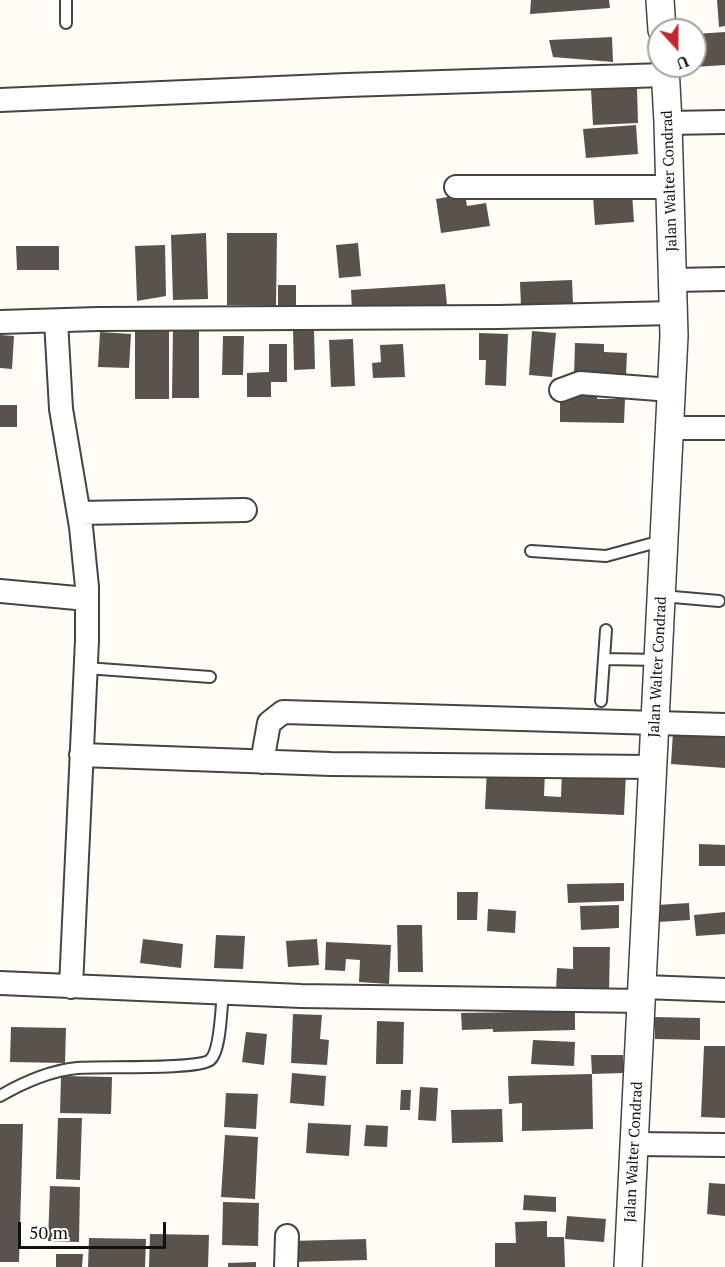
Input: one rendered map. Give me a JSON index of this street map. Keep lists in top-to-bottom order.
{
  "streets": {
    "street": ["Jalan Walter Condrad"]
  },
  "scale_bar": "50 m",
  "north": "bottom"
}
